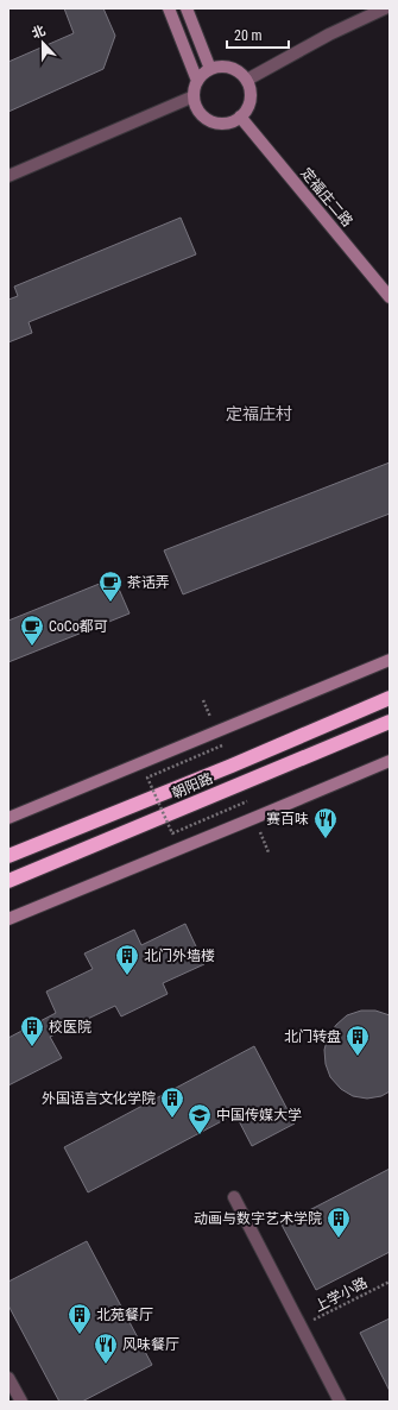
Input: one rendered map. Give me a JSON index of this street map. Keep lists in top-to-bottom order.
{
  "streets": {
    "highway": ["朝阳路"],
    "street": ["定福庄二路"],
    "path": ["上学小路"]
  },
  "districts": ["定福庄村"],
  "places": {
    "cafe": ["茶话弄", "CoCo都可"],
    "restaurant": ["赛百味", "风味餐厅"],
    "building": [
      "北门外墙楼",
      "校医院",
      "北门转盘",
      "外国语言文化学院",
      "动画与数字艺术学院",
      "北苑餐厅"
    ],
    "school or university": ["中国传媒大学"]
  },
  "scale_bar": "20 m",
  "north": "top"
}
